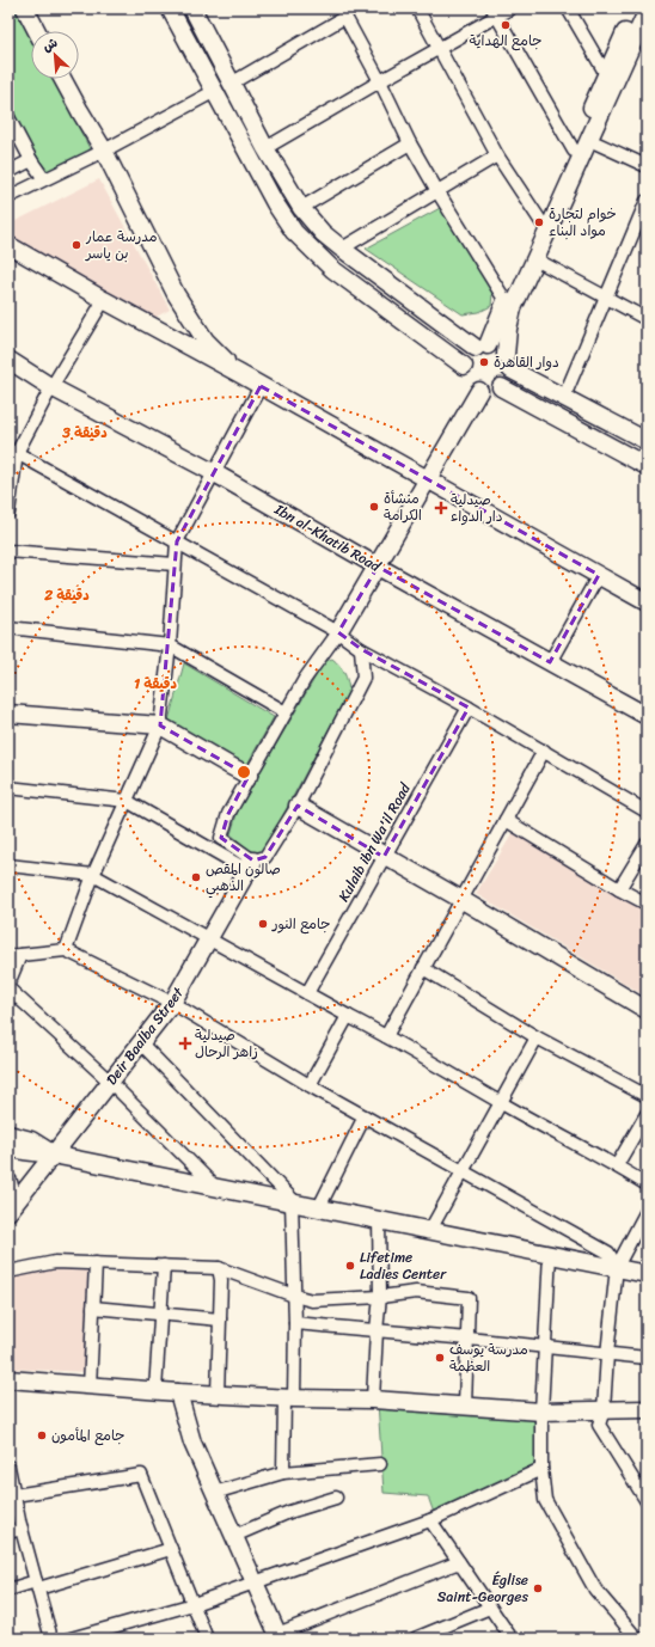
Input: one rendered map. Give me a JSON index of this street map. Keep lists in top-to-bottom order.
{
  "streets": {
    "main road": ["Ibn al-Khatib Road", "Deir Baalba Street"],
    "street": ["Kulaib ibn Wa'il Road"]
  },
  "places": {
    "other": [
      "جامع الهداية",
      "خوام لتجارة مواد البناء",
      "مدرسة عمار بن ياسر",
      "دوار القاهرة",
      "منشأة الكرامة",
      "صالون المقص الذهبي",
      "جامع النور",
      "Lifetime Ladies Center",
      "مدرسة يوسف العظمة",
      "جامع المأمون",
      "Église Saint-Georges"
    ],
    "health": ["صيدلية دار الدواء", "صيدلية زاهر الرحال"]
  },
  "north": "top left",
  "rings": ["3 دقيقة", "2 دقيقة", "1 دقيقة"]
}
